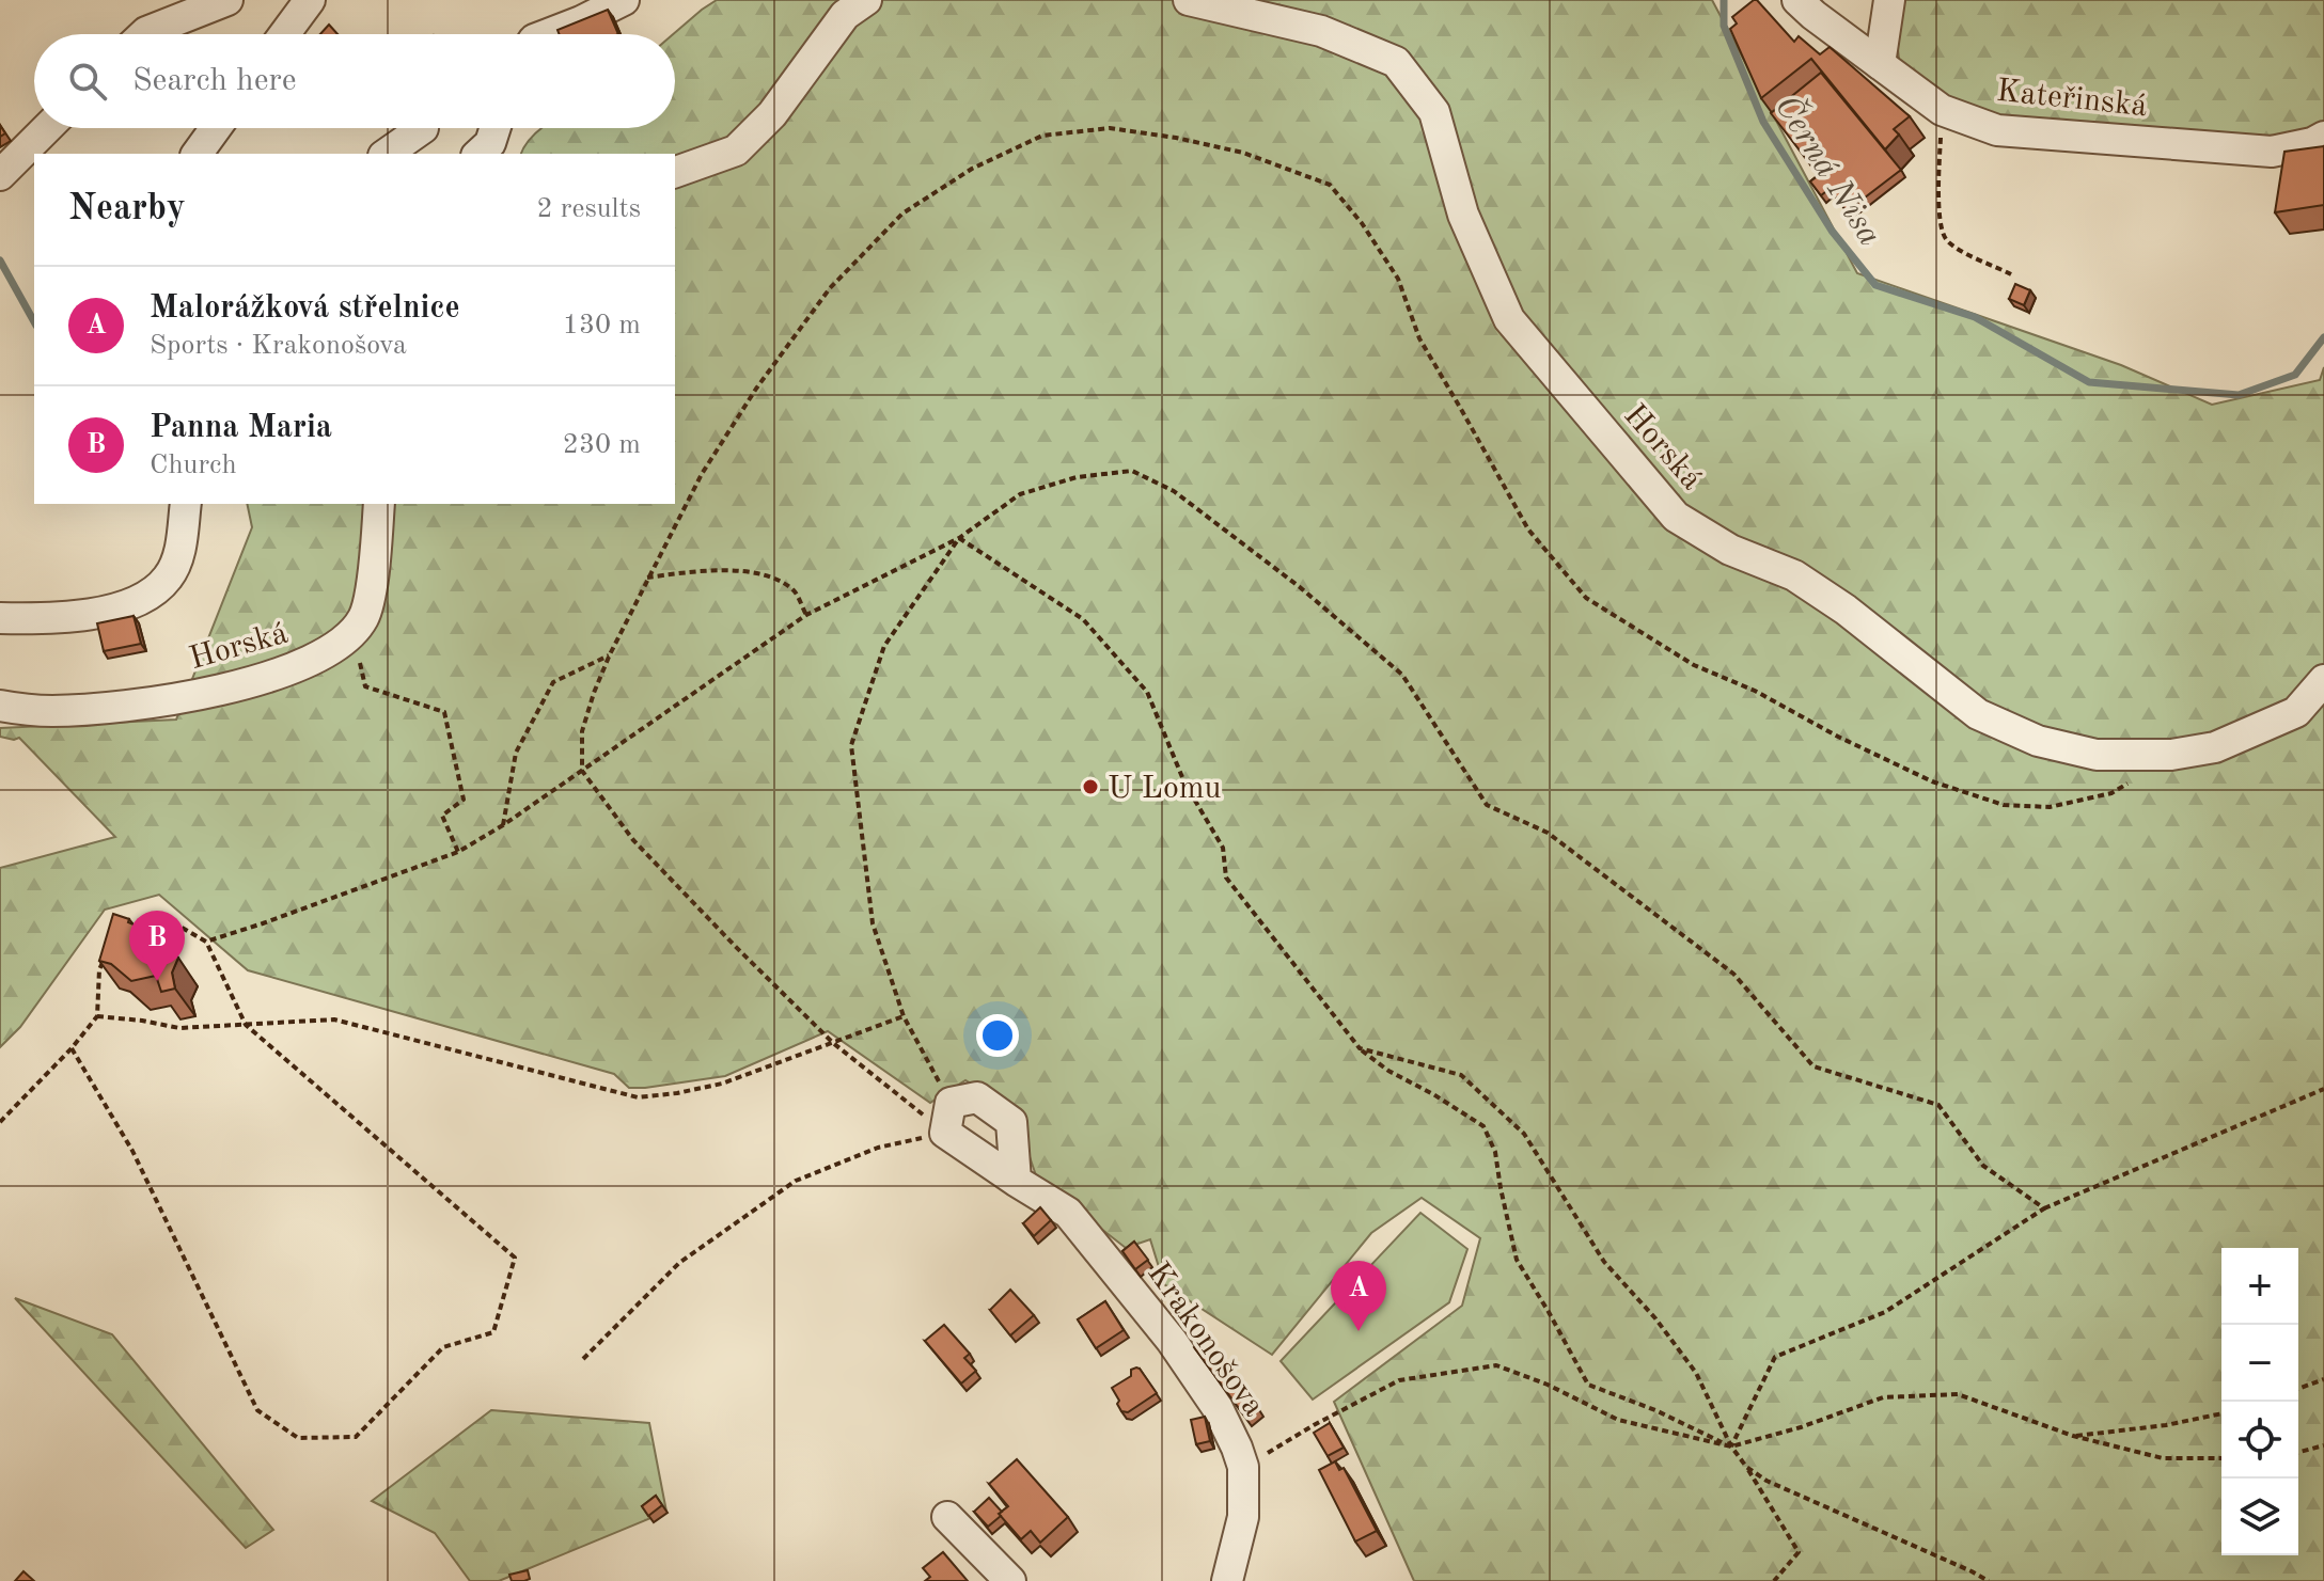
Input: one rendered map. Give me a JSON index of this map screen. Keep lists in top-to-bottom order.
{
  "streets": {
    "street": ["Kateřinská", "Horská", "Krakonošova"]
  },
  "water": ["Černá Nisa"],
  "places": ["U Lomu"],
  "page": {
    "search": "Search here",
    "heading": ["Nearby", "2 results"],
    "list": [
      {
        "mark": "A",
        "name": "Malorážková střelnice",
        "note": "Sports · Krakonošova",
        "value": "130 m"
      },
      {
        "mark": "B",
        "name": "Panna Maria",
        "note": "Church",
        "value": "230 m"
      }
    ],
    "pins": ["B", "A"],
    "map_buttons": ["+", "−"]
  }
}
